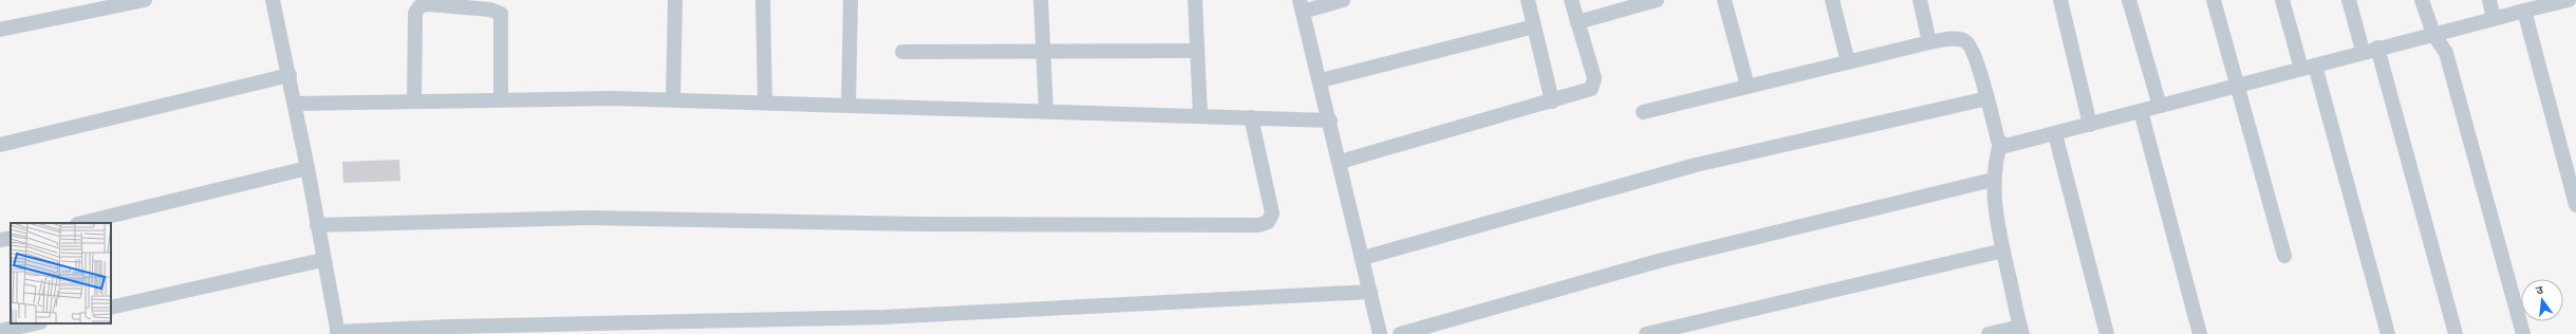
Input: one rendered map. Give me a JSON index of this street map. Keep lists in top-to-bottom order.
{
  "north": "top"
}
